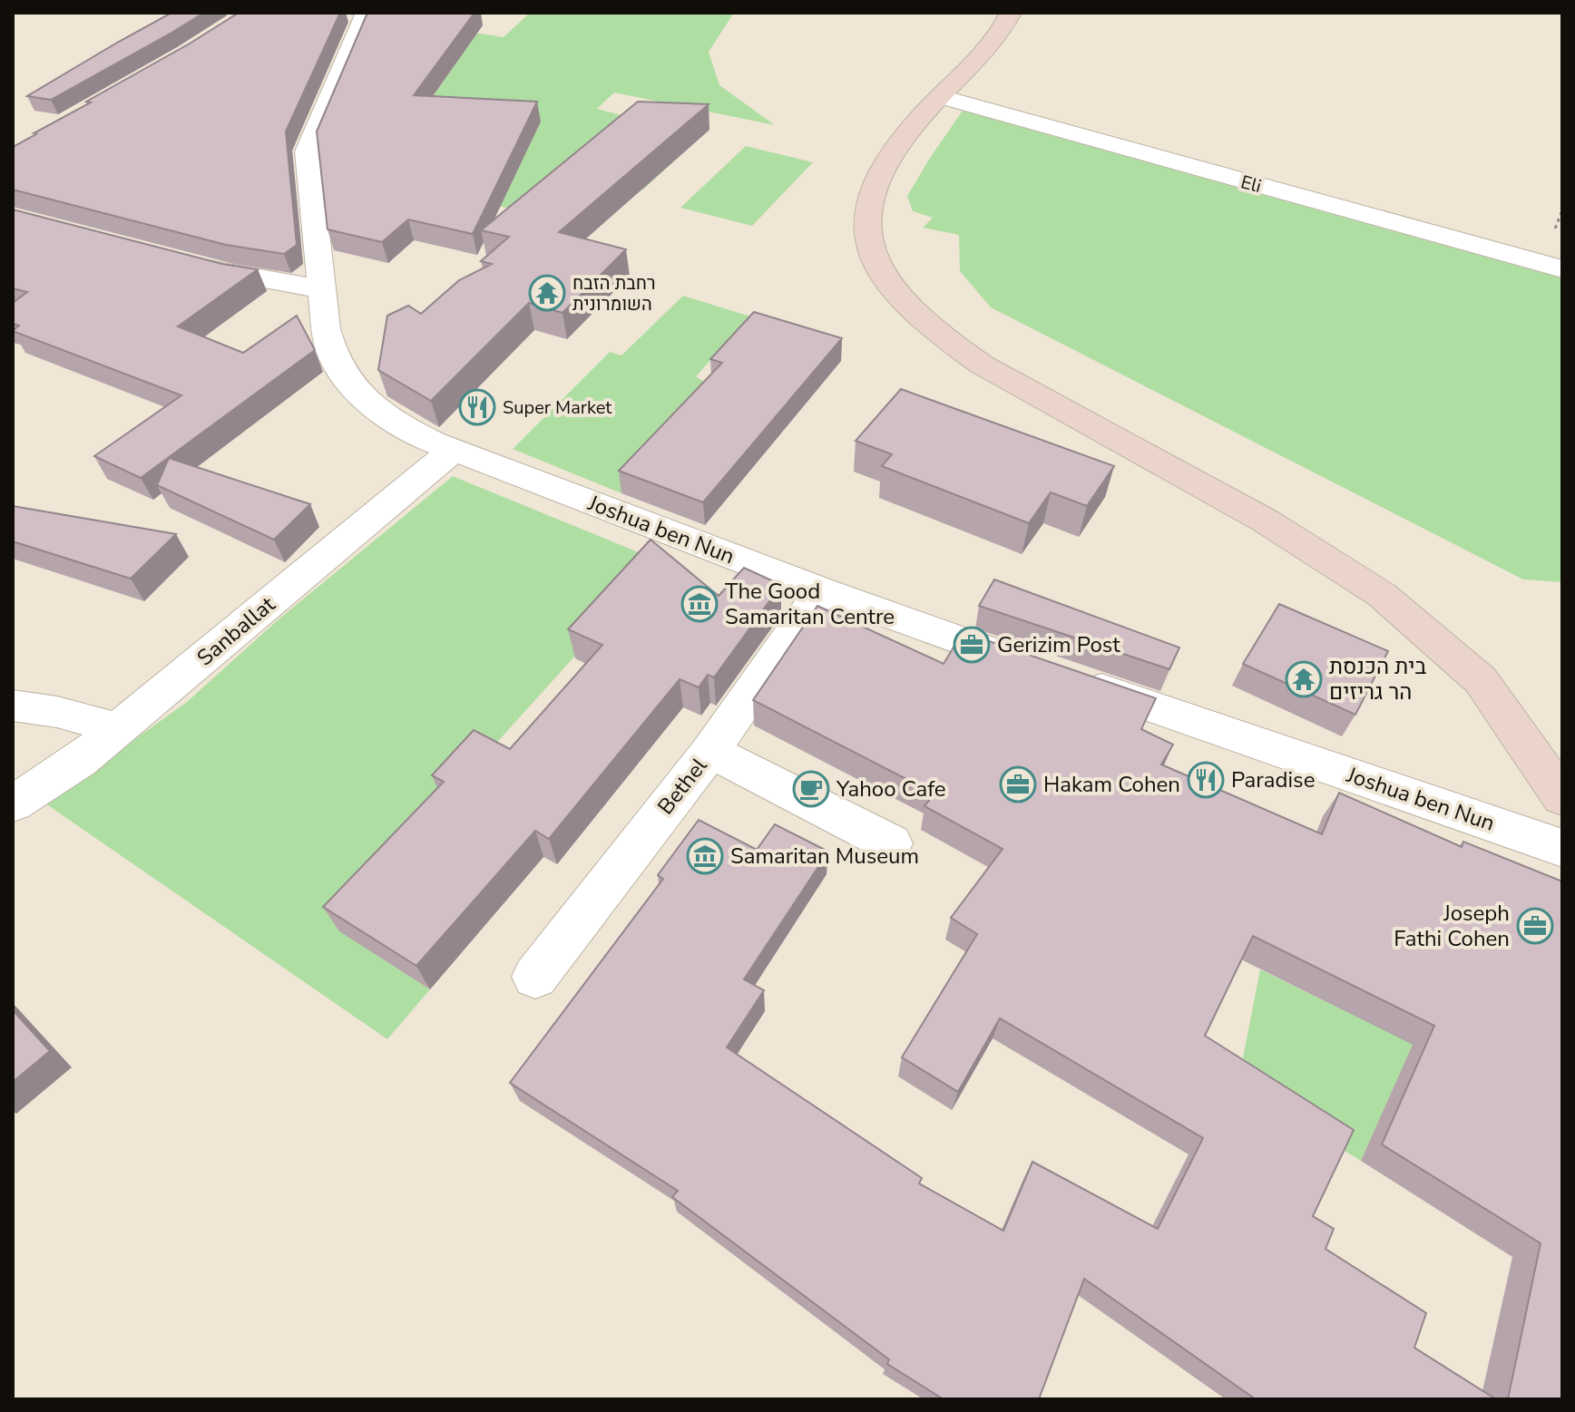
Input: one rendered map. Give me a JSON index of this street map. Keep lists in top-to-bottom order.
{
  "streets": {
    "street": [
      "Eli",
      "Joshua ben Nun",
      "Sanballat",
      "Bethel"
    ]
  },
  "crossings": [
    ["Joshua ben Nun", "Sanballat"],
    ["Joshua ben Nun", "Bethel"]
  ],
  "places": {
    "temple": ["רחבת הזבח השומרונית", "בית הכנסת הר גריזים"],
    "restaurant": ["Super Market", "Paradise"],
    "museum": ["The Good Samaritan Centre", "Samaritan Museum"],
    "office": ["Gerizim Post", "Hakam Cohen", "Joseph Fathi Cohen"],
    "cafe": ["Yahoo Cafe"]
  }
}
